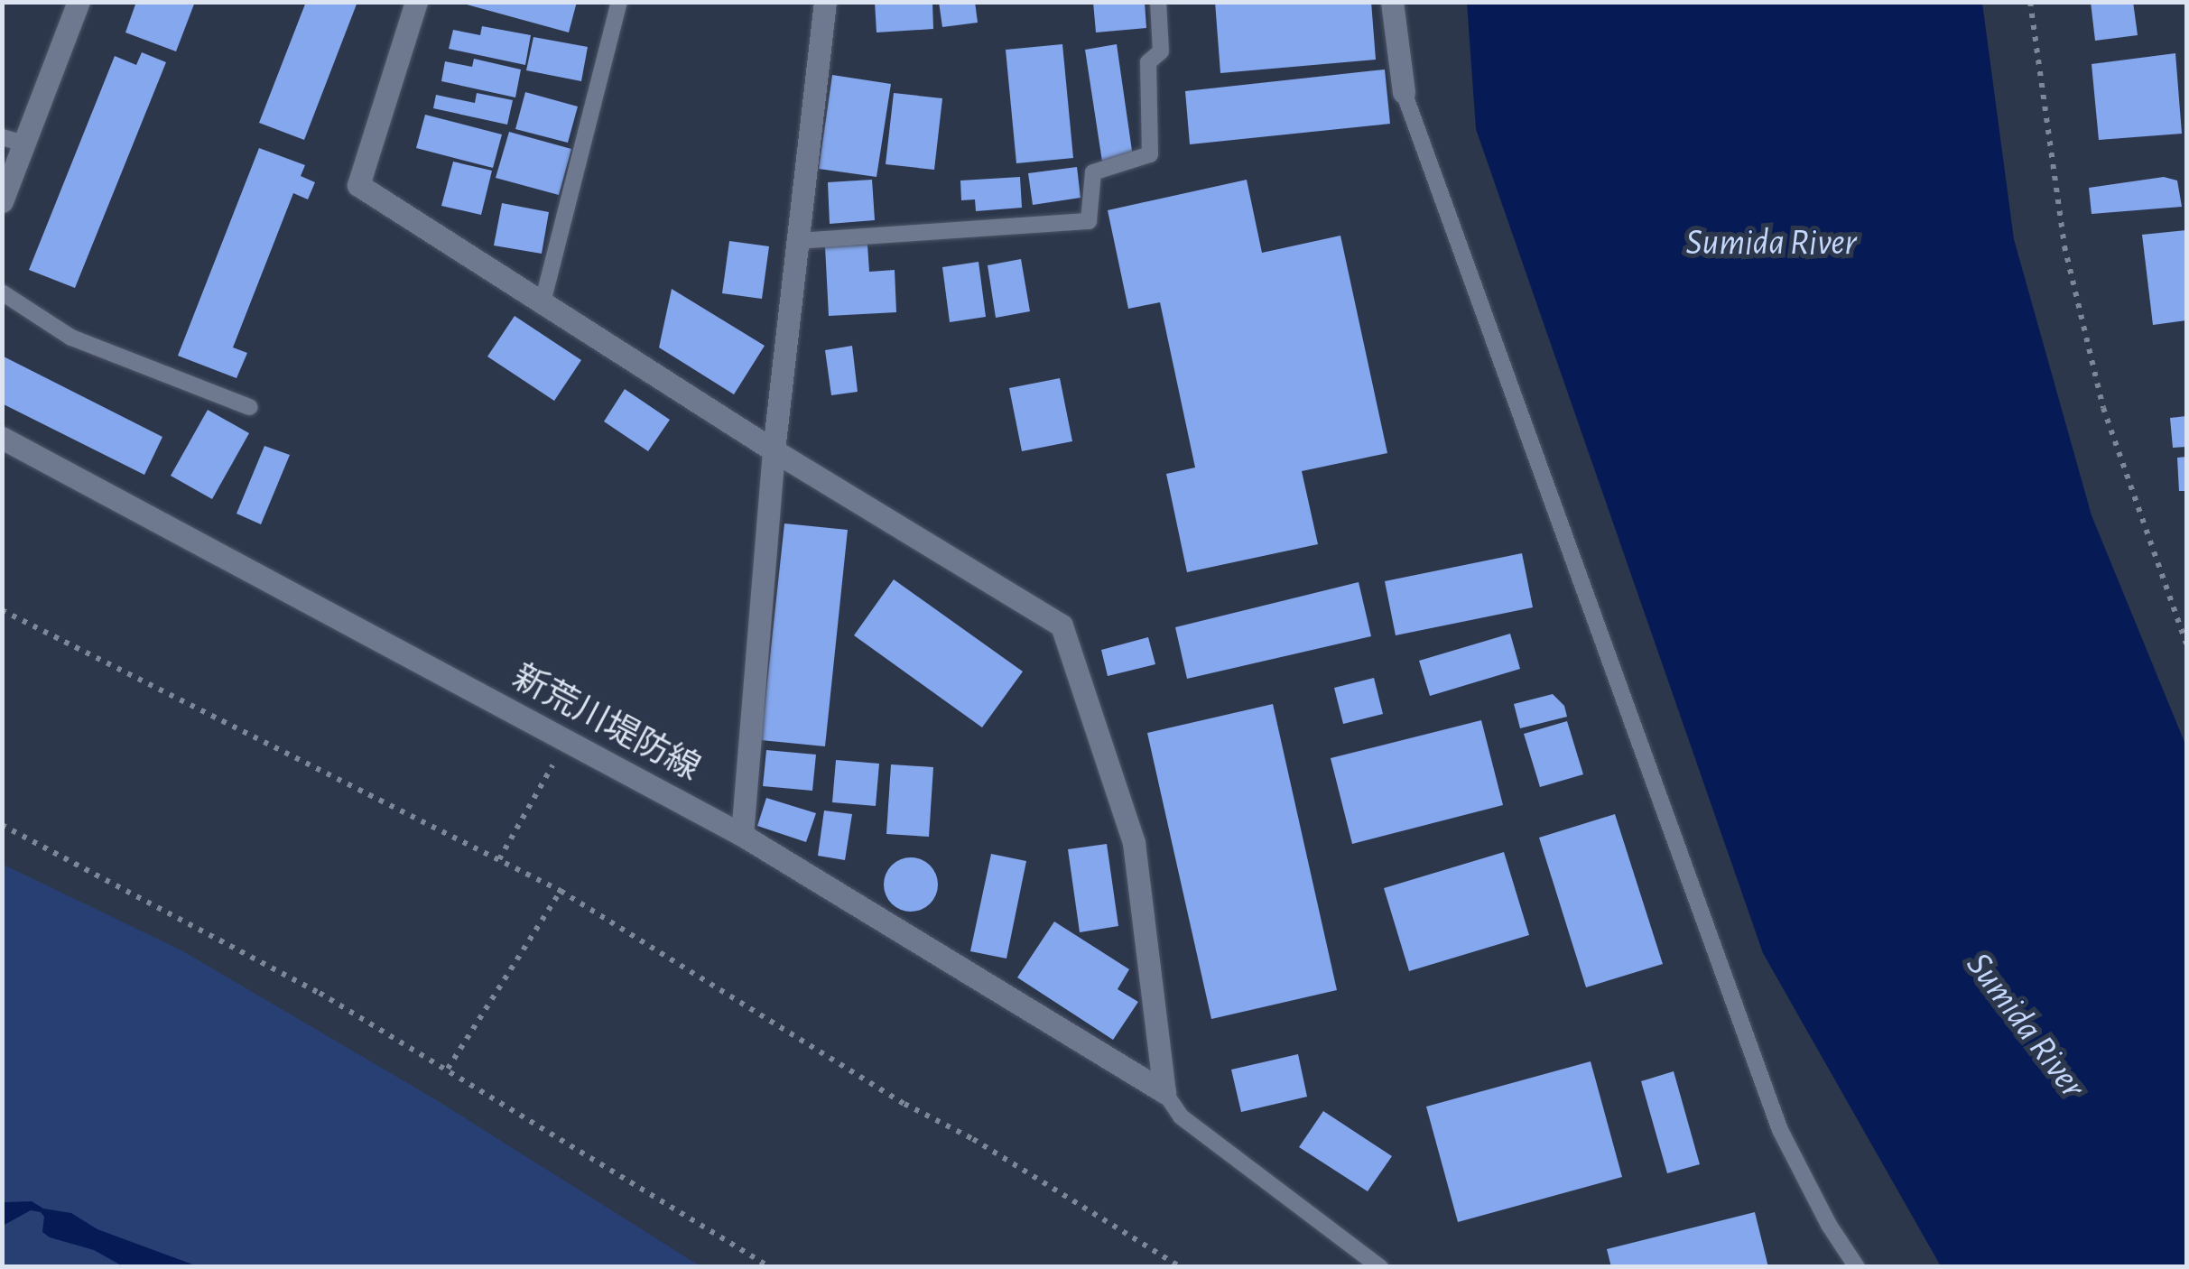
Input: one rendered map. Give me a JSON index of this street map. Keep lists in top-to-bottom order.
{
  "streets": {
    "street": ["新荒川堤防線"]
  },
  "water": ["Sumida River"]
}
